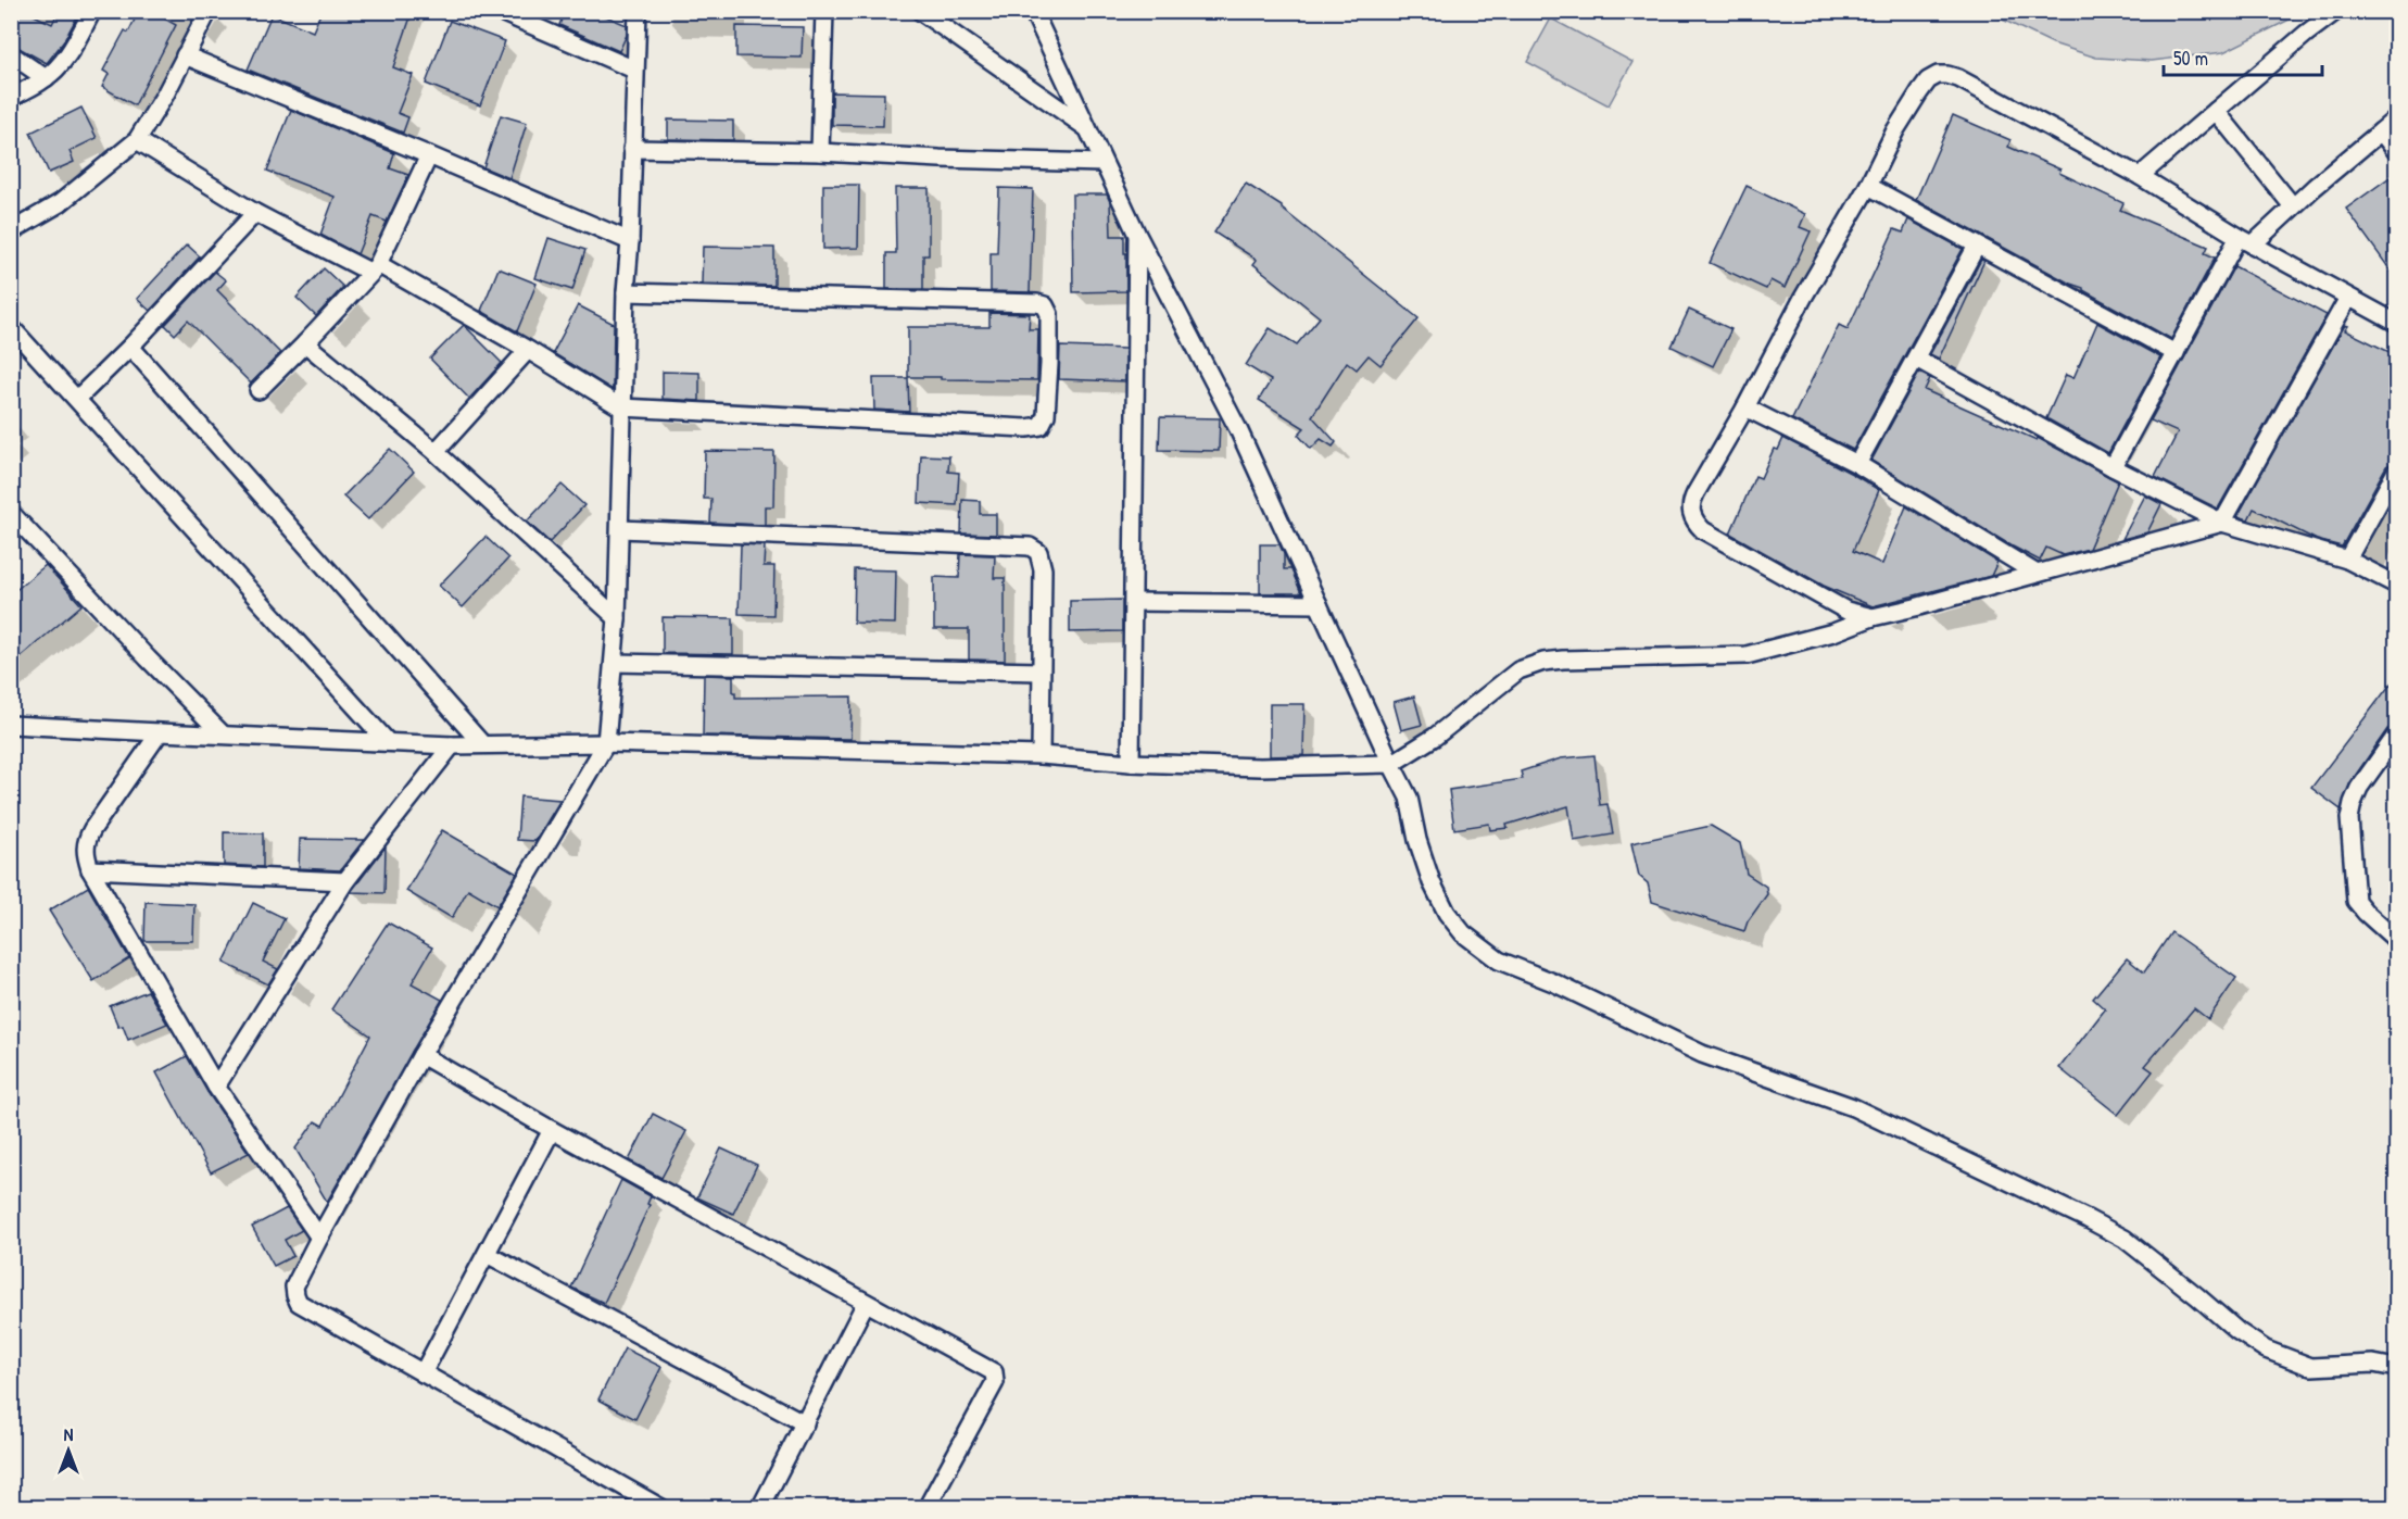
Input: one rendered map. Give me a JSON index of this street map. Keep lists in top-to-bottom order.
{
  "scale_bar": "50 m",
  "north": "top"
}
